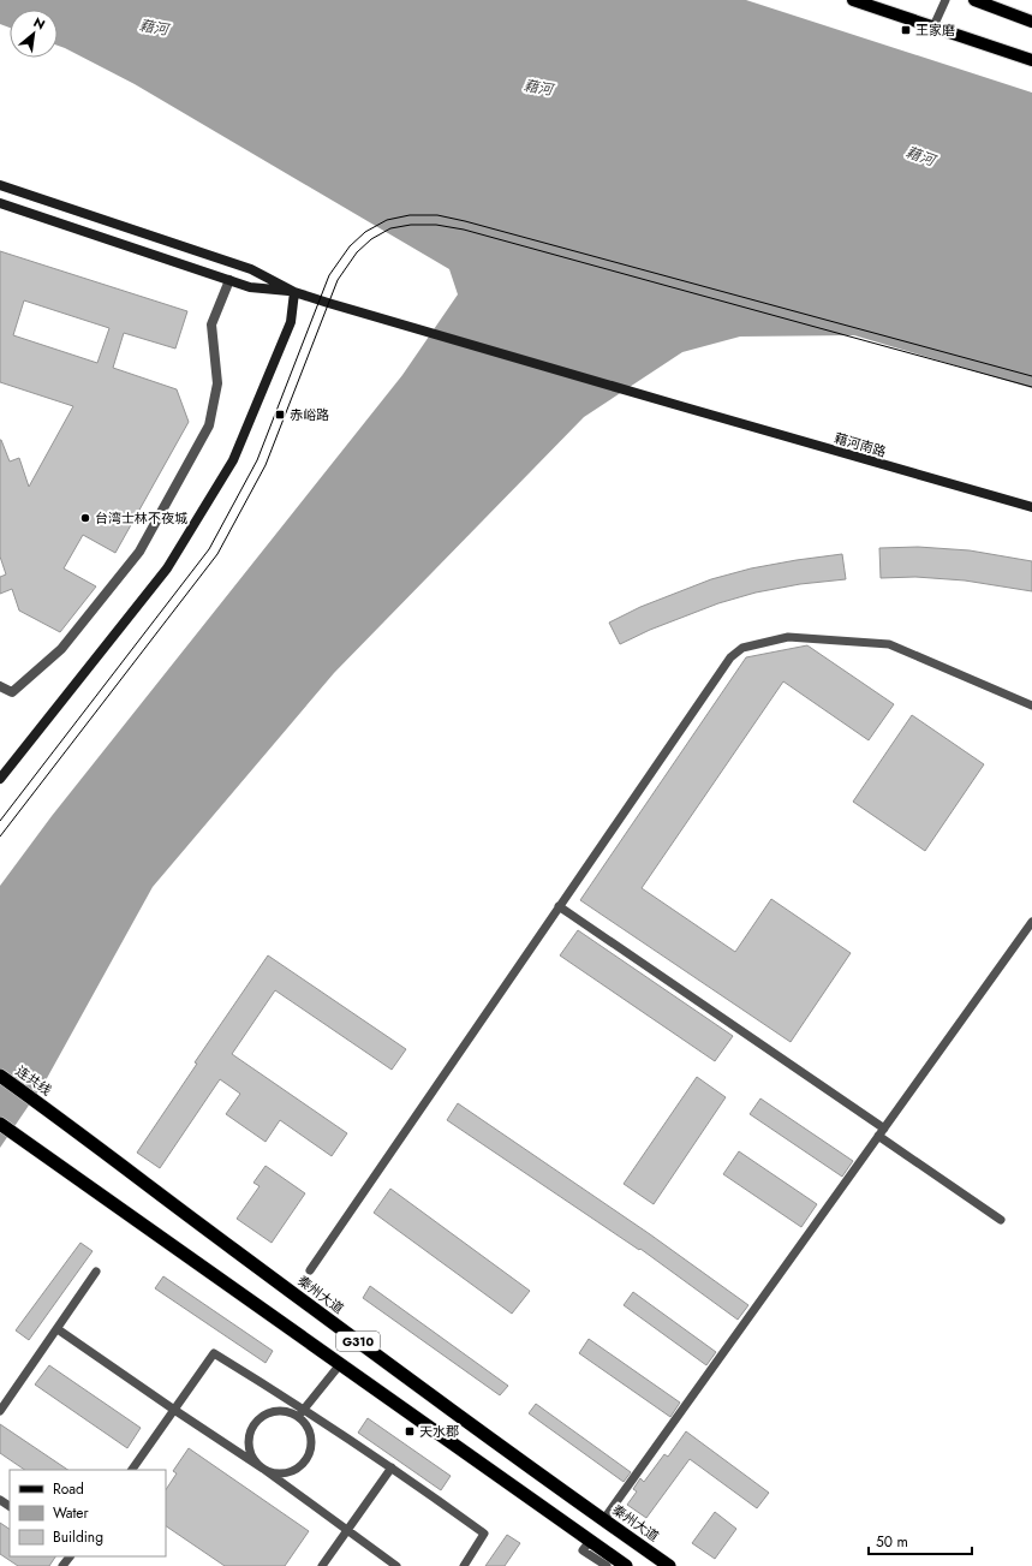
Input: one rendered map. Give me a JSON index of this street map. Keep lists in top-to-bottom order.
{
  "streets": {
    "highway": ["连共线", "秦州大道", "G310"],
    "main road": ["藉河南路"]
  },
  "crossings": [
    ["连共线", "秦州大道"]
  ],
  "water": ["藉河"],
  "places": {
    "transit": ["王家磨", "赤峪路", "天水郡"],
    "other": ["台湾士林不夜城"]
  },
  "legend": ["Road", "Water", "Building"],
  "scale_bar": "50 m",
  "north": "top right"
}
